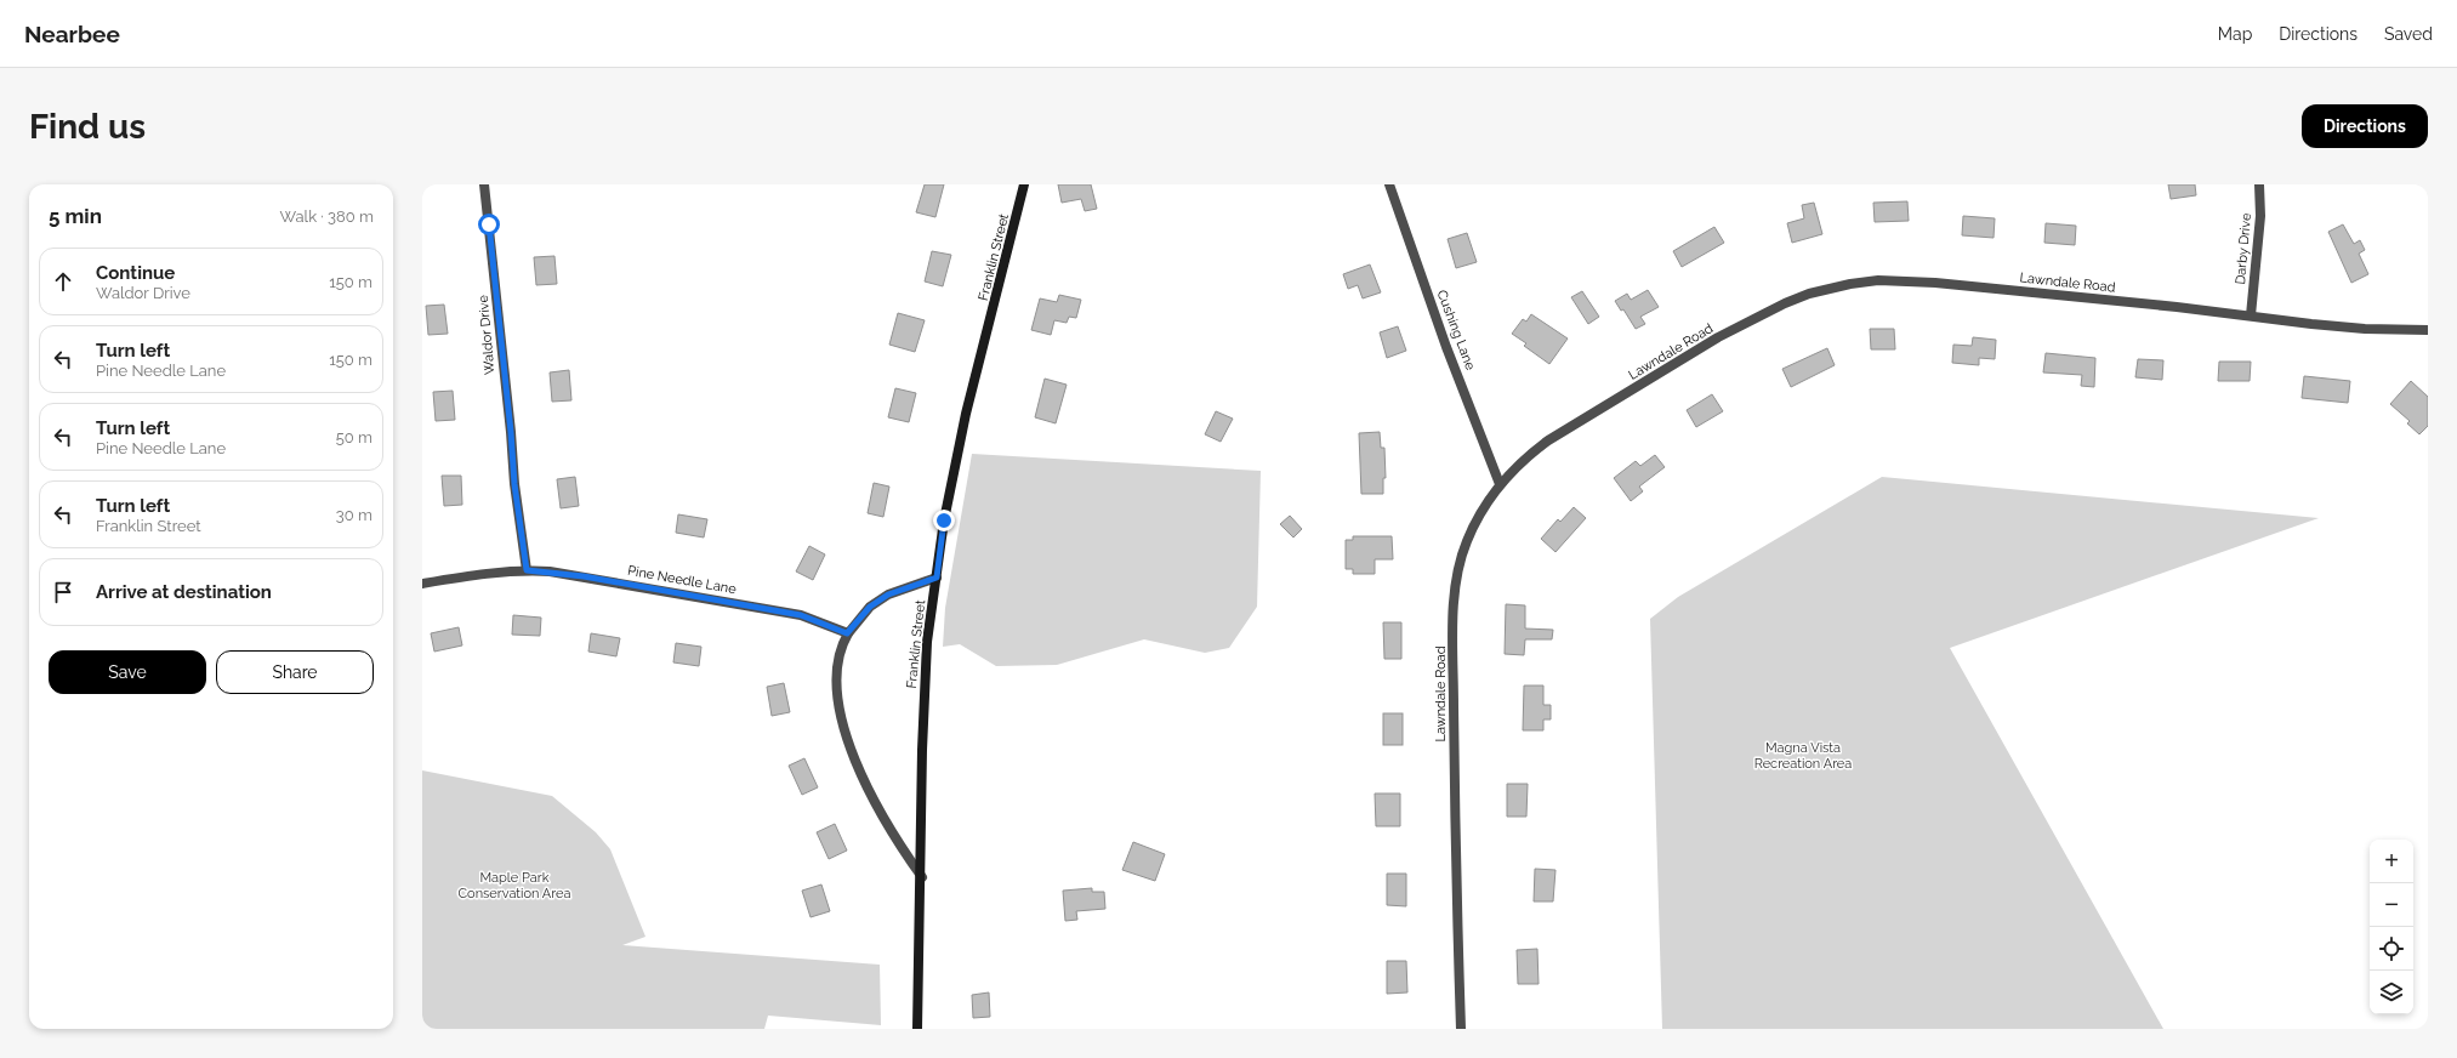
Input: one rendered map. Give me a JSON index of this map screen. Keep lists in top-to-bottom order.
{
  "streets": {
    "street": [
      "Darby Drive",
      "Franklin Street",
      "Lawndale Road",
      "Cushing Lane",
      "Waldor Drive",
      "Pine Needle Lane"
    ]
  },
  "crossings": [
    ["Darby Drive", "Lawndale Road"],
    ["Lawndale Road", "Cushing Lane"],
    ["Waldor Drive", "Pine Needle Lane"]
  ],
  "parks": ["Magna Vista Recreation Area", "Maple Park Conservation Area"],
  "page": {
    "header": "Nearbee",
    "nav": ["Map", "Directions", "Saved"],
    "buttons": [
      "Directions",
      ["Save", "Share"]
    ],
    "title": "Find us",
    "heading": ["5 min", "Walk · 380 m"],
    "list": [
      ["Continue", "Waldor Drive", "150 m"],
      ["Turn left", "Pine Needle Lane", "150 m"],
      ["Turn left", "Pine Needle Lane", "50 m"],
      ["Turn left", "Franklin Street", "30 m"],
      "Arrive at destination"
    ],
    "map_buttons": ["+", "−"]
  }
}
